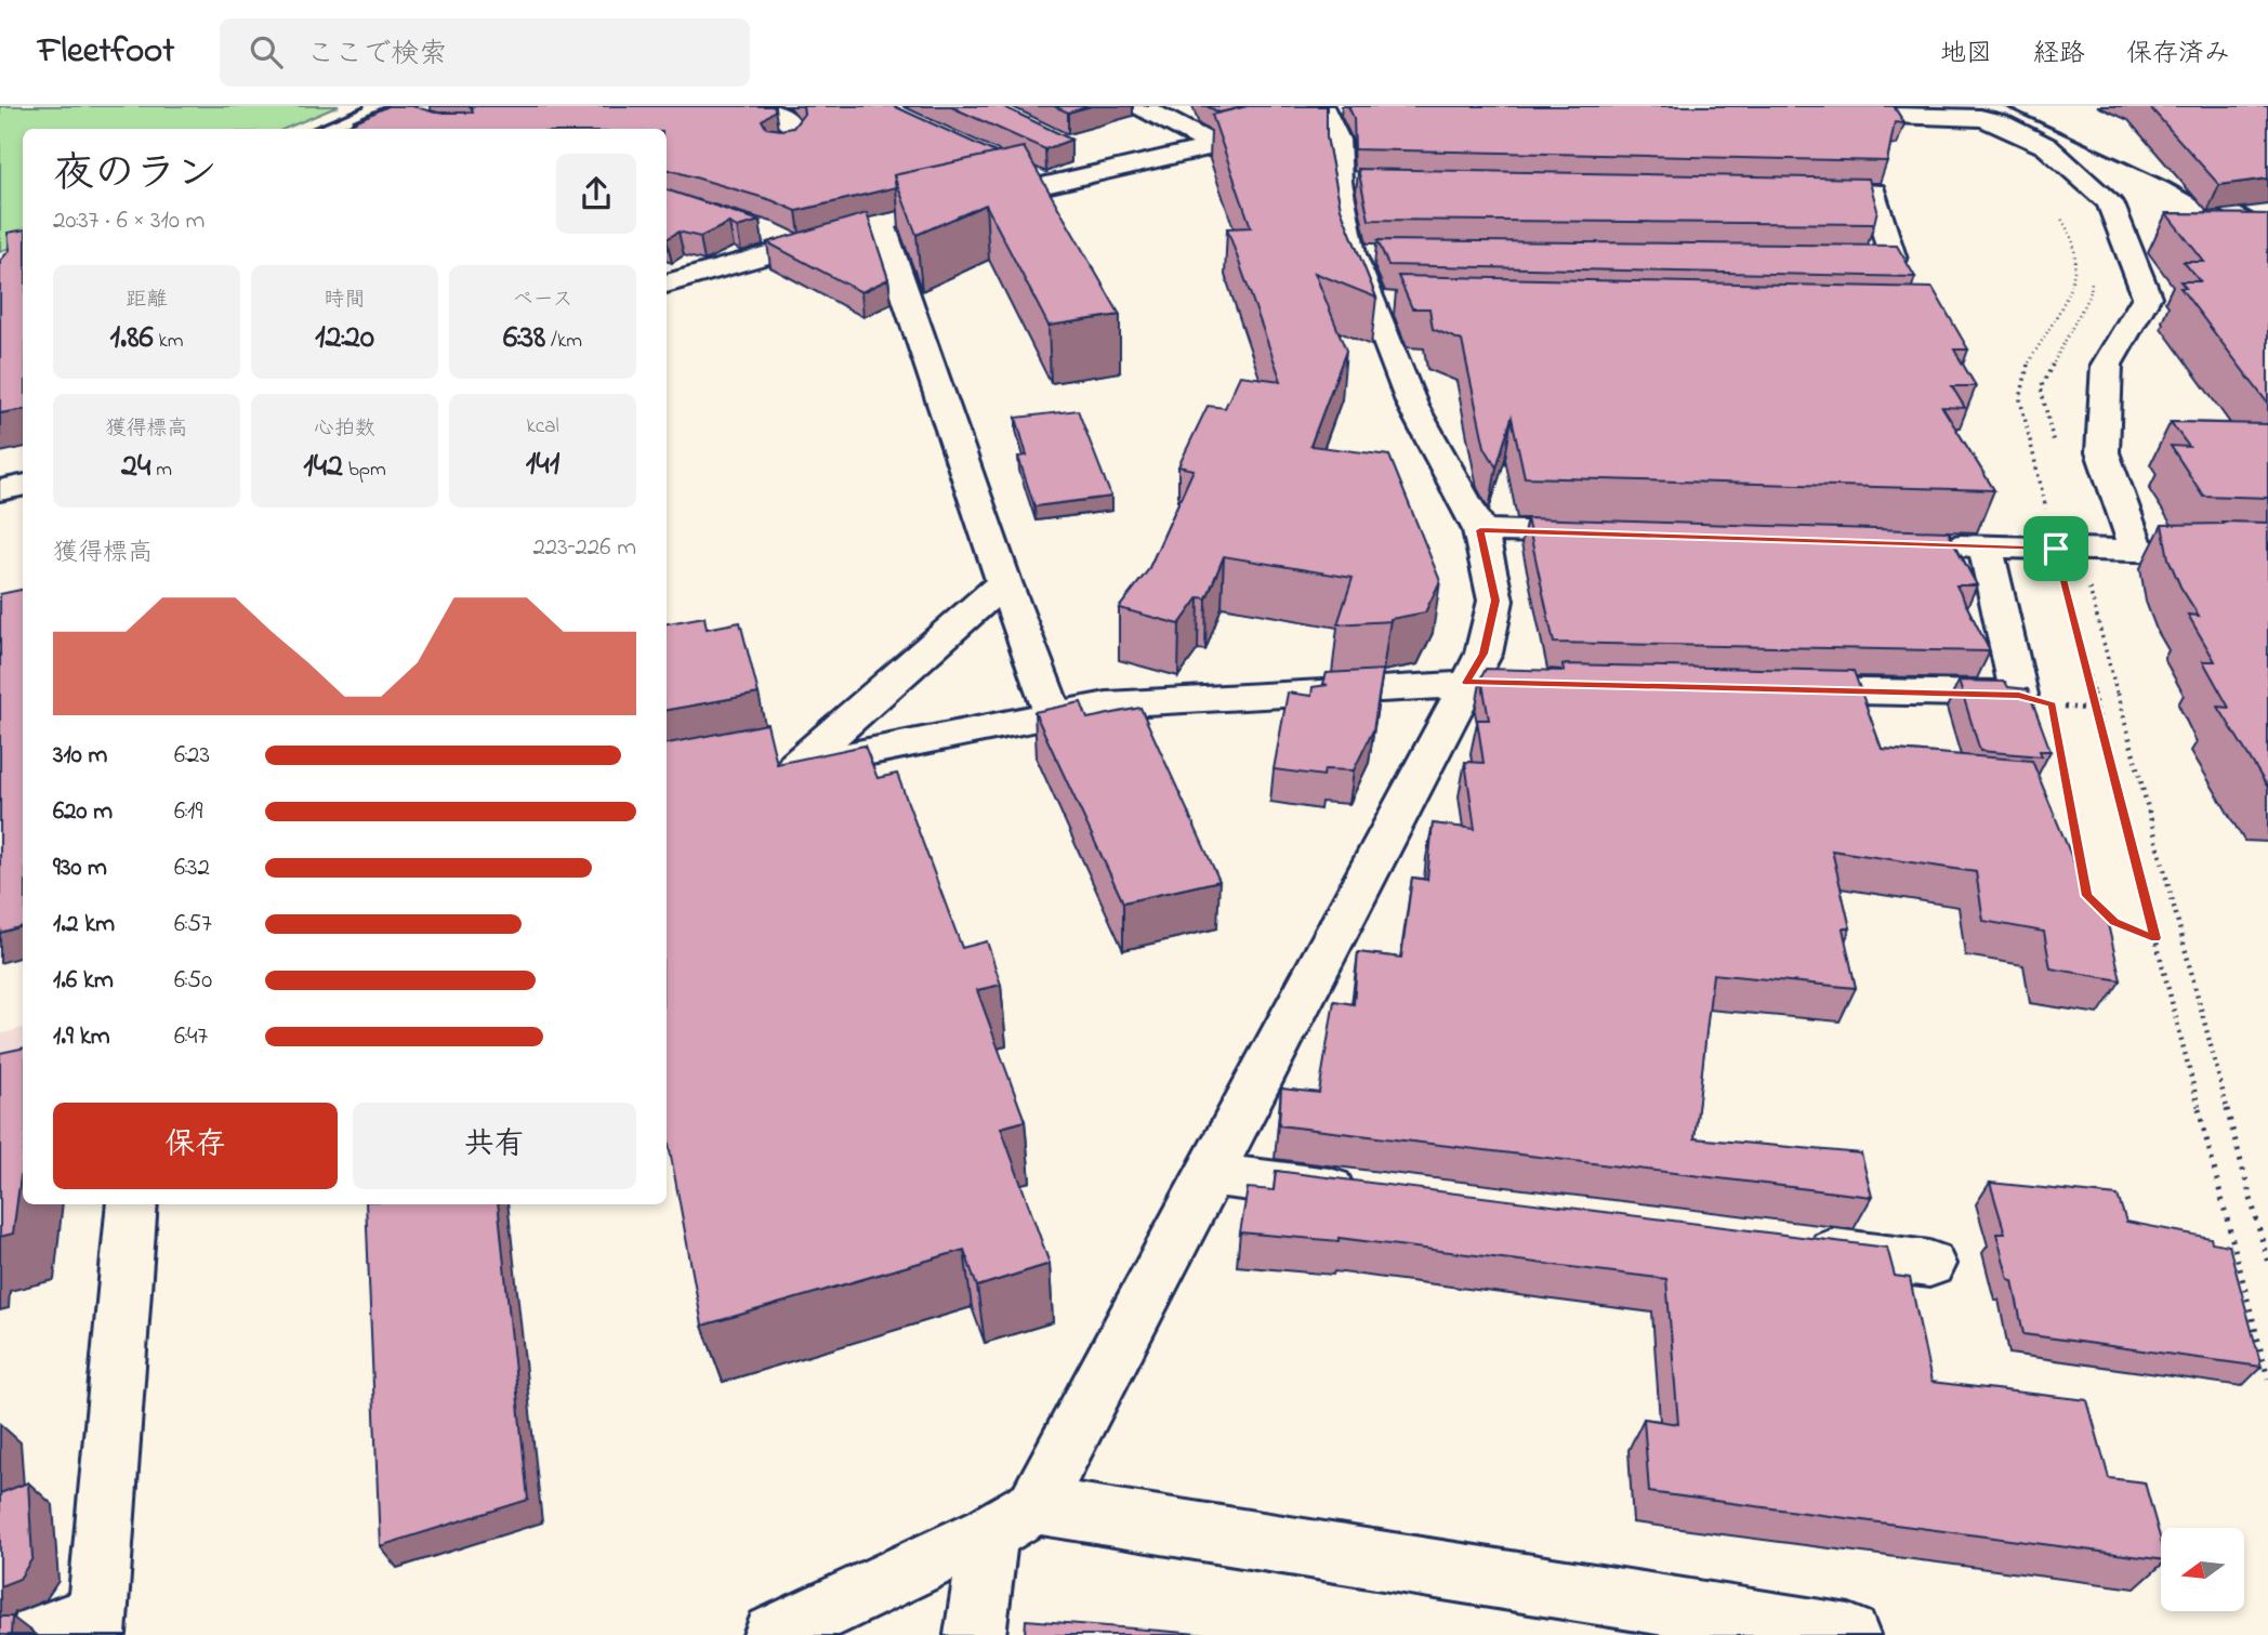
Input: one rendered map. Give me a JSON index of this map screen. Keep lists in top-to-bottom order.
{
  "north": "left",
  "page": {
    "header": "Fleetfoot",
    "search": "ここで検索",
    "nav": ["地図", "経路", "保存済み"],
    "heading": ["夜のラン", "20:37 · 6 × 310 m"],
    "stats": [
      ["距離", "1.86 km"],
      ["時間", "12:20"],
      ["ペース", "6:38 /km"],
      ["獲得標高", "24 m"],
      ["心拍数", "142 bpm"],
      ["kcal", "141"]
    ],
    "chart": ["獲得標高", "223–226 m"],
    "list": [
      {
        "name": "310 m",
        "note": "6:23"
      },
      {
        "name": "620 m",
        "note": "6:19"
      },
      {
        "name": "930 m",
        "note": "6:32"
      },
      {
        "name": "1.2 km",
        "note": "6:57"
      },
      {
        "name": "1.6 km",
        "note": "6:50"
      },
      {
        "name": "1.9 km",
        "note": "6:47"
      }
    ],
    "buttons": ["保存", "共有"]
  }
}
